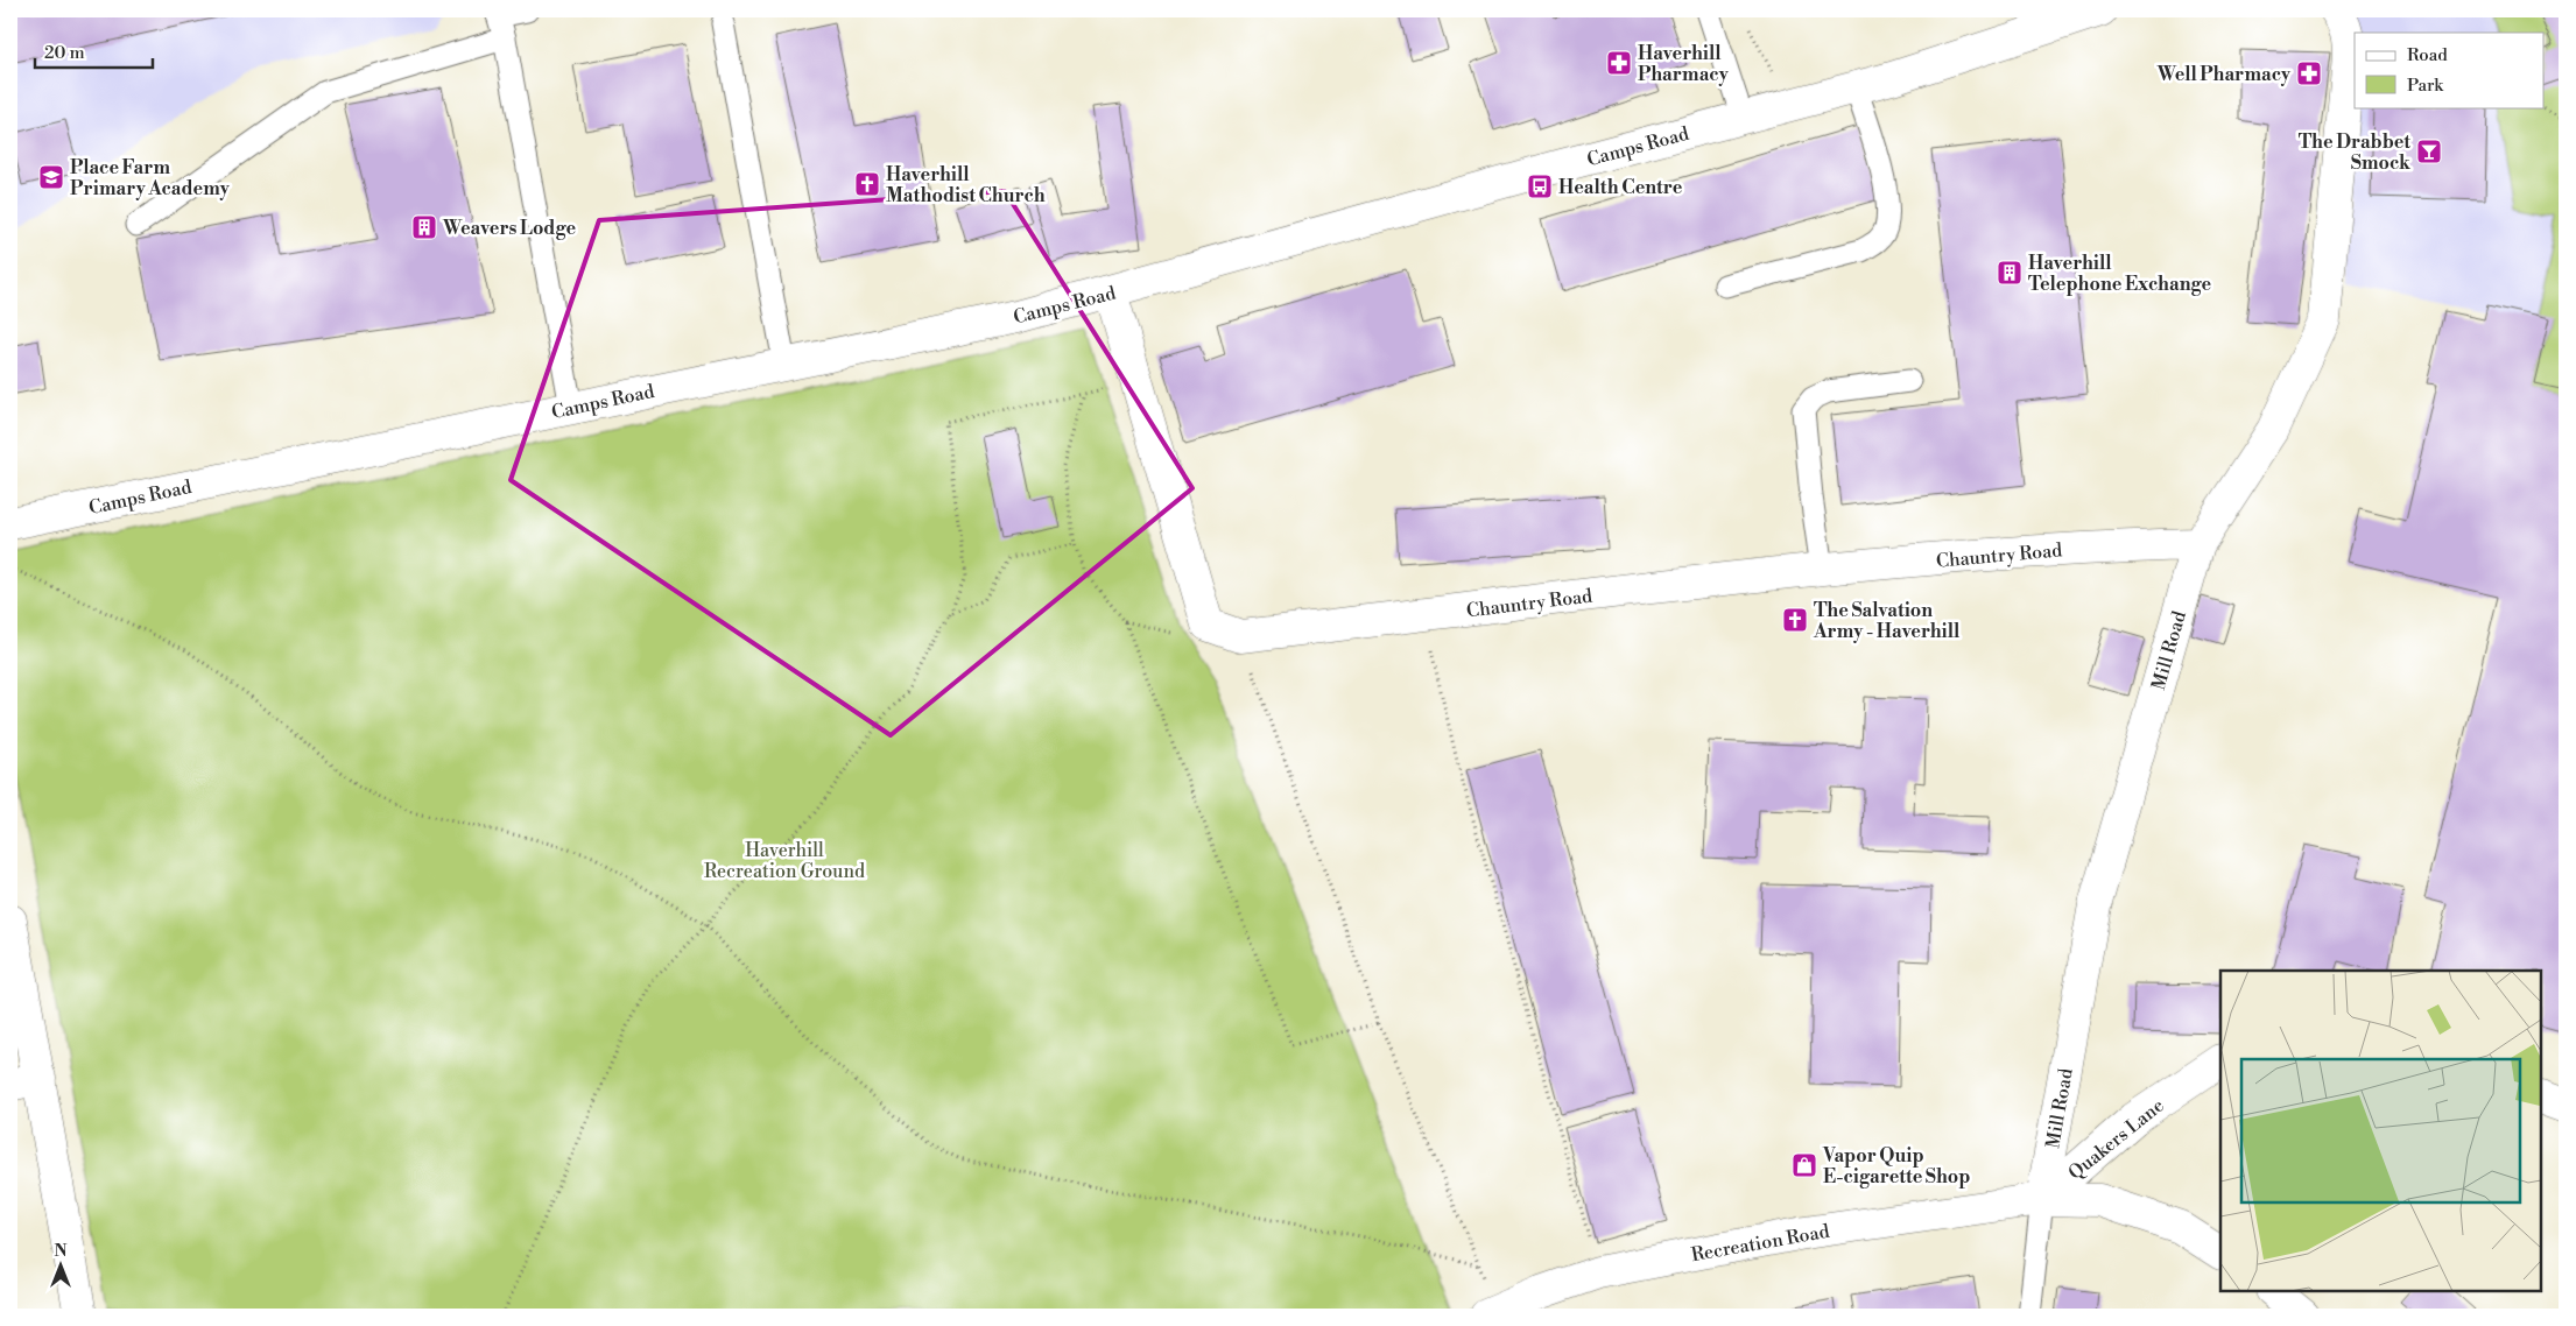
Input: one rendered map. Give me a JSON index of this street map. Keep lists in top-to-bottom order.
{
  "streets": {
    "street": [
      "Camps Road",
      "Chauntry Road",
      "Mill Road",
      "Quakers Lane",
      "Recreation Road"
    ]
  },
  "crossings": [
    ["Chauntry Road", "Mill Road"],
    ["Mill Road", "Quakers Lane"],
    ["Mill Road", "Recreation Road"],
    ["Quakers Lane", "Recreation Road"]
  ],
  "parks": ["Haverhill Recreation Ground"],
  "places": {
    "pharmacy": ["Haverhill Pharmacy", "Well Pharmacy"],
    "bar": ["The Drabbet Smock"],
    "school or university": ["Place Farm Primary Academy"],
    "church": ["Haverhill Mathodist Church", "The Salvation Army - Haverhill"],
    "bus stop": ["Health Centre"],
    "building": ["Weavers Lodge", "Haverhill Telephone Exchange"],
    "shop": ["Vapor Quip E-cigarette Shop"]
  },
  "legend": ["Road", "Park"],
  "scale_bar": "20 m",
  "north": "top"
}
